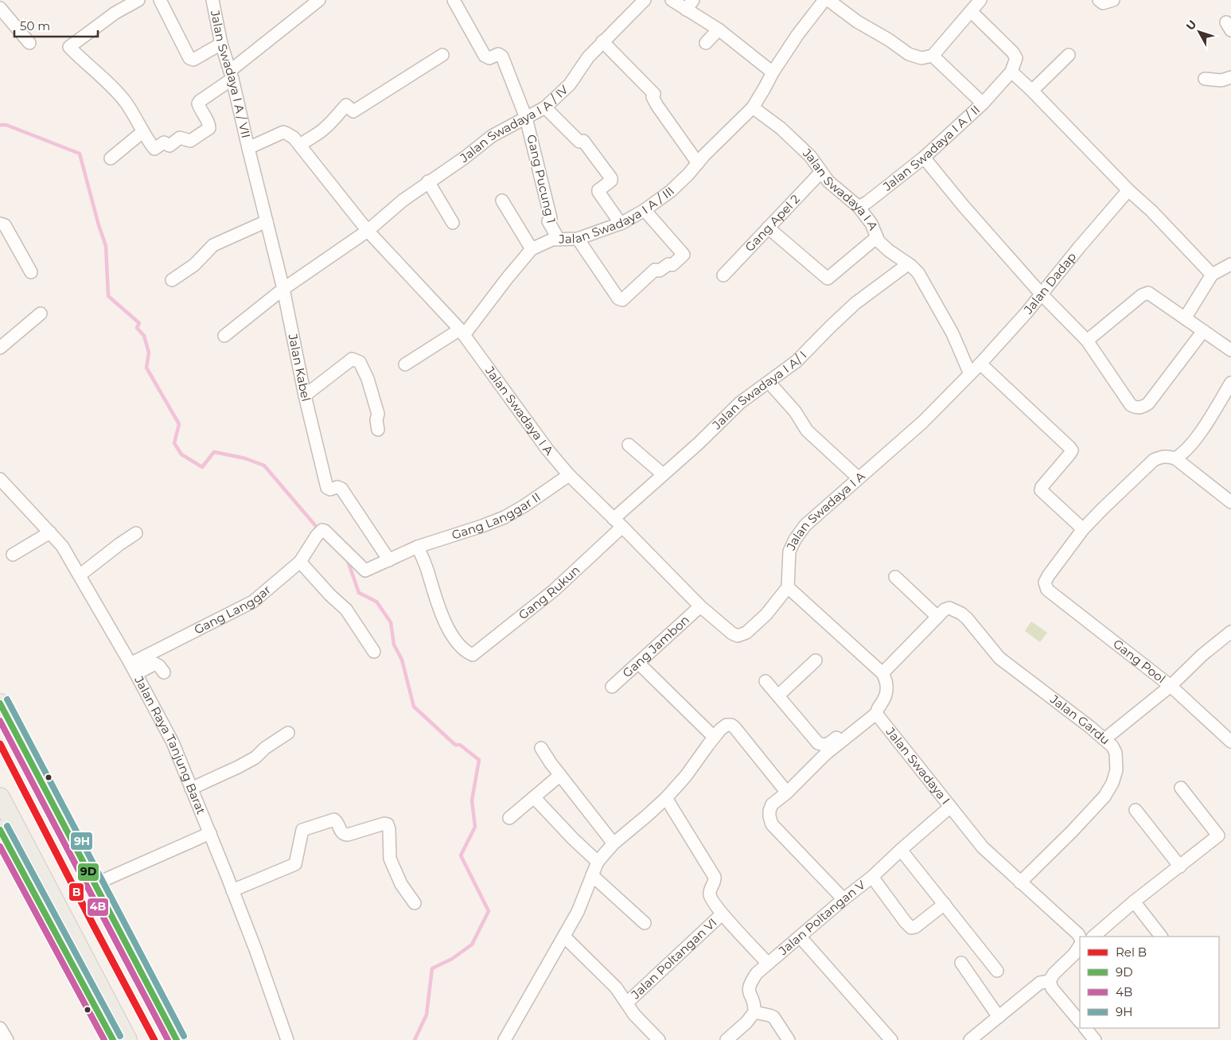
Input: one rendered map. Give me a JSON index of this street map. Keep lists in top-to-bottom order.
{
  "streets": {
    "street": [
      "Jalan Swadaya I A / VII",
      "Jalan Swadaya I A / IV",
      "Jalan Swadaya I A / II",
      "Gang Pucung 1",
      "Jalan Swadaya I A",
      "Jalan Swadaya I A / III",
      "Gang Apel 2",
      "Jalan Dadap",
      "Jalan Kabel",
      "Jalan Swadaya I A/ I",
      "Gang Langgar II",
      "Gang Rukun",
      "Gang Langgar",
      "Gang Jambon",
      "Gang Pool",
      "Jalan Gardu",
      "Jalan Raya Tanjung Barat",
      "Jalan Swadaya I",
      "Jalan Poltangan V",
      "Jalan Poltangan VI"
    ]
  },
  "crossings": [
    ["Jalan Swadaya I A / VII", "Jalan Swadaya I A"],
    ["Jalan Swadaya I A / VII", "Jalan Kabel"],
    ["Jalan Swadaya I A / IV", "Gang Pucung 1"],
    ["Jalan Swadaya I A / IV", "Jalan Swadaya I A"],
    ["Jalan Swadaya I A / IV", "Jalan Kabel"],
    ["Jalan Swadaya I A / II", "Jalan Swadaya I A"],
    ["Gang Pucung 1", "Jalan Swadaya I A / III"],
    ["Jalan Swadaya I A", "Jalan Swadaya I A / III"],
    ["Jalan Swadaya I A", "Gang Apel 2"],
    ["Jalan Swadaya I A", "Jalan Dadap"],
    ["Jalan Swadaya I A", "Jalan Kabel"],
    ["Jalan Swadaya I A", "Jalan Swadaya I A/ I"],
    ["Jalan Swadaya I A", "Gang Langgar II"],
    ["Jalan Swadaya I A", "Gang Rukun"],
    ["Jalan Swadaya I A", "Gang Jambon"],
    ["Jalan Kabel", "Gang Langgar II"],
    ["Jalan Swadaya I A/ I", "Gang Rukun"],
    ["Gang Langgar II", "Gang Rukun"],
    ["Gang Langgar II", "Gang Langgar"],
    ["Gang Langgar", "Jalan Raya Tanjung Barat"],
    ["Jalan Gardu", "Jalan Swadaya I"],
    ["Jalan Swadaya I", "Jalan Poltangan V"]
  ],
  "lines": [
    "transit line 9H",
    "transit line 9D",
    "transit line 4B",
    "rail line B"
  ],
  "legend": [
    "Rel B",
    "9D",
    "4B",
    "9H"
  ],
  "scale_bar": "50 m",
  "north": "top left"
}
